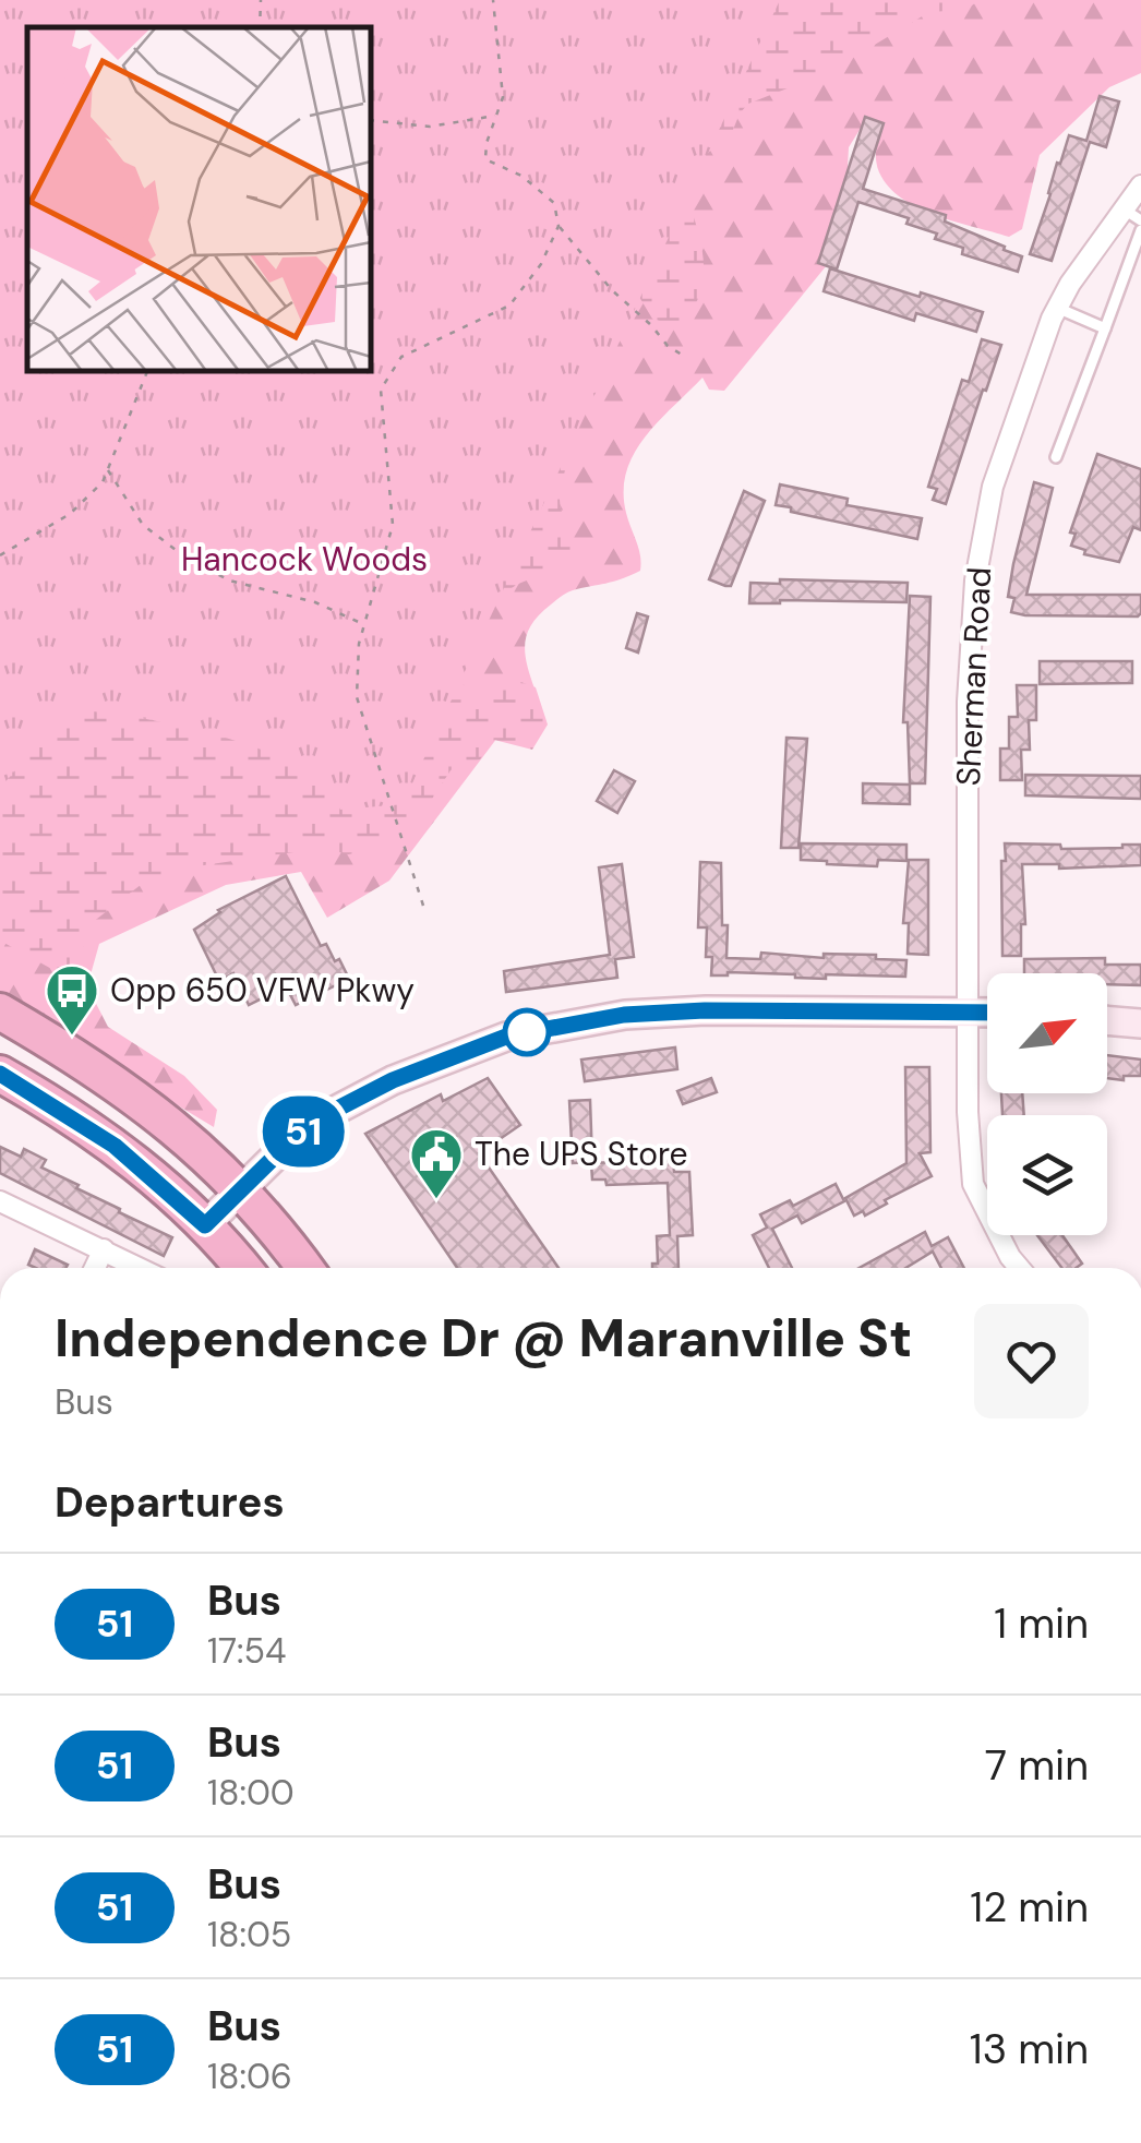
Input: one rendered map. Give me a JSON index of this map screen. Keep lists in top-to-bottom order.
{
  "streets": {
    "street": ["Sherman Road"]
  },
  "parks": ["Hancock Woods"],
  "places": {
    "bus stop": ["Opp 650 VFW Pkwy"],
    "public building": ["The UPS Store"]
  },
  "lines": ["bus line 51"],
  "north": "top right",
  "page": {
    "on_map": "51",
    "heading": [
      ["Independence Dr @ Maranville St", "Bus"],
      "Departures"
    ],
    "list": [
      {
        "mark": "51",
        "name": "Bus",
        "note": "17:54",
        "value": "1 min"
      },
      {
        "mark": "51",
        "name": "Bus",
        "note": "18:00",
        "value": "7 min"
      },
      {
        "mark": "51",
        "name": "Bus",
        "note": "18:05",
        "value": "12 min"
      },
      {
        "mark": "51",
        "name": "Bus",
        "note": "18:06",
        "value": "13 min"
      }
    ]
  }
}
